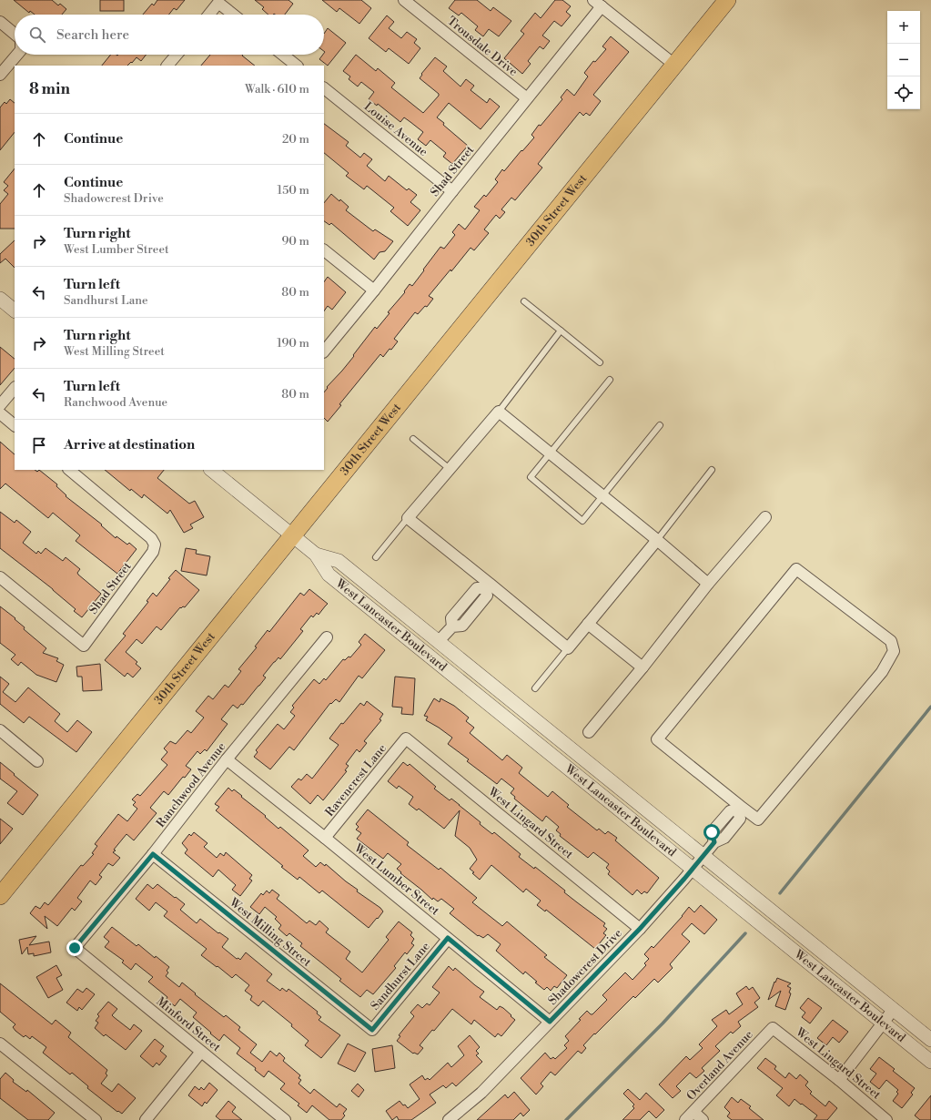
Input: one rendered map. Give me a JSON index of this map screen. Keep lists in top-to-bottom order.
{
  "streets": {
    "main road": ["30th Street West"],
    "street": [
      "Trousdale Drive",
      "Louise Avenue",
      "Shad Street",
      "West Lancaster Boulevard",
      "Ravencrest Lane",
      "Ranchwood Avenue",
      "West Lingard Street",
      "West Lumber Street",
      "West Milling Street",
      "Shadowcrest Drive",
      "Sandhurst Lane",
      "Minford Street",
      "Overland Avenue"
    ]
  },
  "crossings": [
    ["Trousdale Drive", "Shad Street"],
    ["Louise Avenue", "Shad Street"],
    ["30th Street West", "West Lancaster Boulevard"],
    ["West Lancaster Boulevard", "Shadowcrest Drive"],
    ["Ravencrest Lane", "West Lingard Street"],
    ["Ravencrest Lane", "West Lumber Street"],
    ["Ranchwood Avenue", "West Lumber Street"],
    ["Ranchwood Avenue", "West Milling Street"],
    ["Ranchwood Avenue", "Minford Street"],
    ["West Lingard Street", "Shadowcrest Drive"],
    ["West Lingard Street", "Overland Avenue"],
    ["West Lumber Street", "Shadowcrest Drive"],
    ["West Lumber Street", "Sandhurst Lane"],
    ["West Milling Street", "Sandhurst Lane"]
  ],
  "page": {
    "map_buttons": ["+", "−"],
    "search": "Search here",
    "heading": ["8 min", "Walk · 610 m"],
    "list": [
      ["Continue", "20 m"],
      ["Continue", "Shadowcrest Drive", "150 m"],
      ["Turn right", "West Lumber Street", "90 m"],
      ["Turn left", "Sandhurst Lane", "80 m"],
      ["Turn right", "West Milling Street", "190 m"],
      ["Turn left", "Ranchwood Avenue", "80 m"],
      "Arrive at destination"
    ]
  }
}
